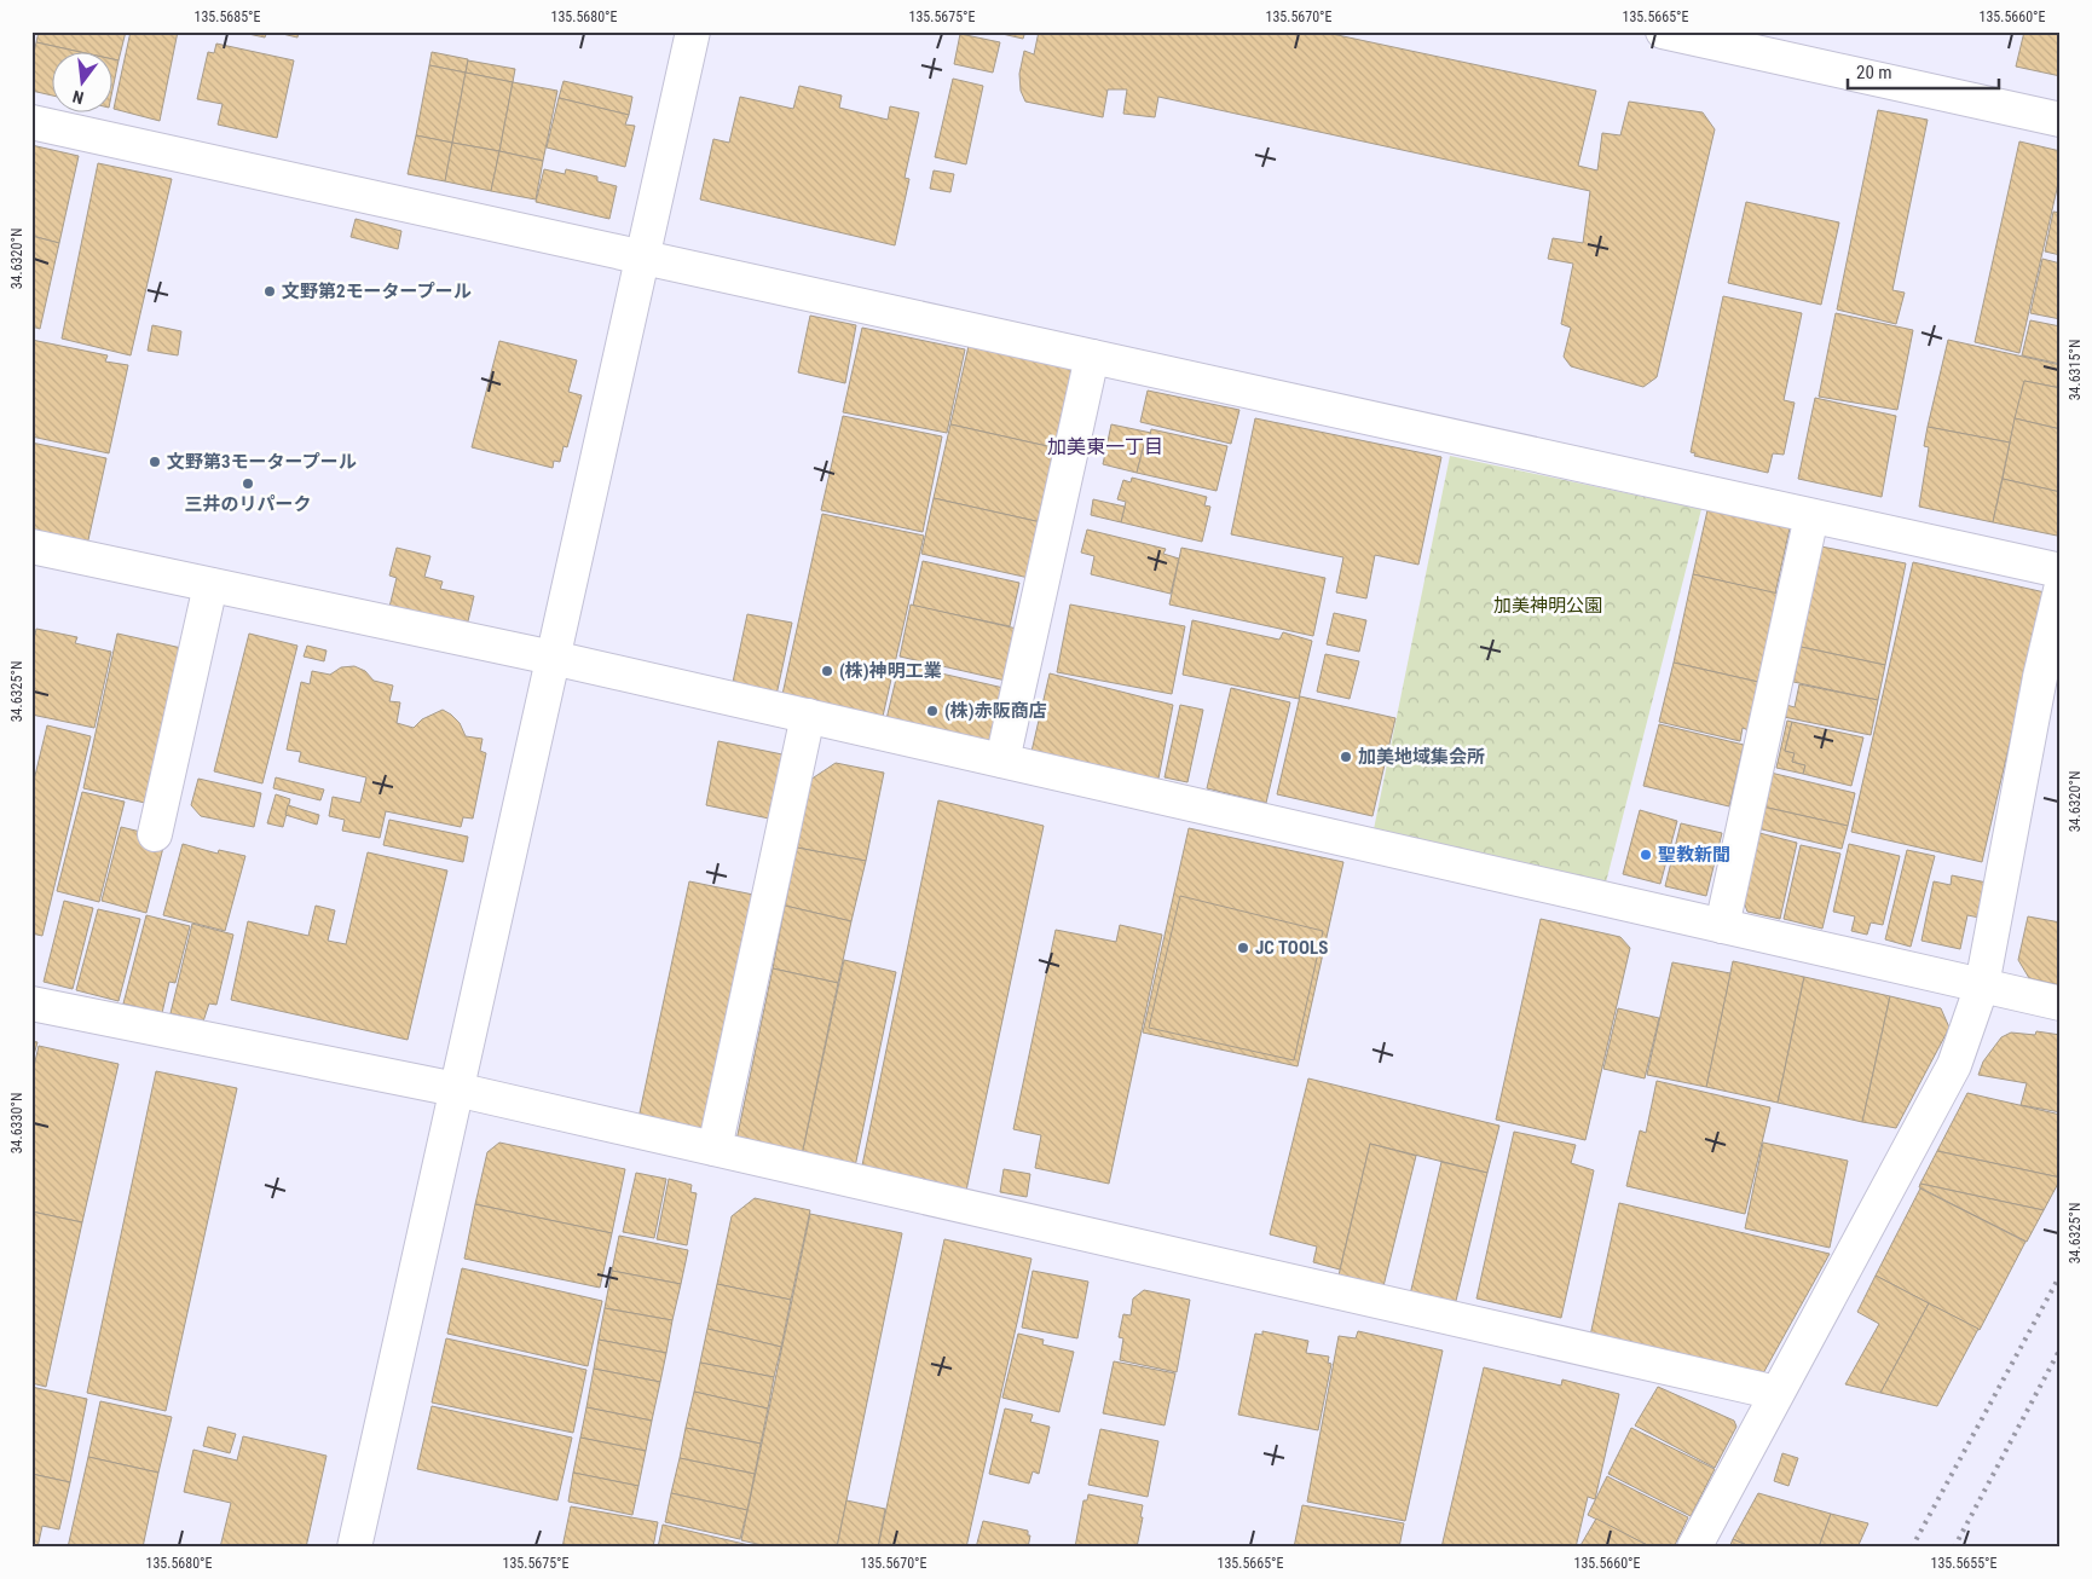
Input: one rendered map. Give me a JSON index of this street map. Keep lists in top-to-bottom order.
{
  "districts": ["加美東一丁目"],
  "parks": ["加美神明公園"],
  "places": [
    "文野第2モータープール",
    "文野第3モータープール",
    "三井のリパーク",
    "(株)神明工業",
    "(株)赤阪商店",
    "加美地域集会所",
    "聖教新聞",
    "JC TOOLS"
  ],
  "scale_bar": "20 m",
  "north": "bottom",
  "coordinates": [
    "135.5685°E",
    "135.5680°E",
    "135.5675°E",
    "135.5670°E",
    "135.5665°E",
    "135.5660°E",
    "34.6320°N",
    "34.6315°N",
    "34.6325°N",
    "34.6330°N",
    "135.5655°E"
  ]
}
